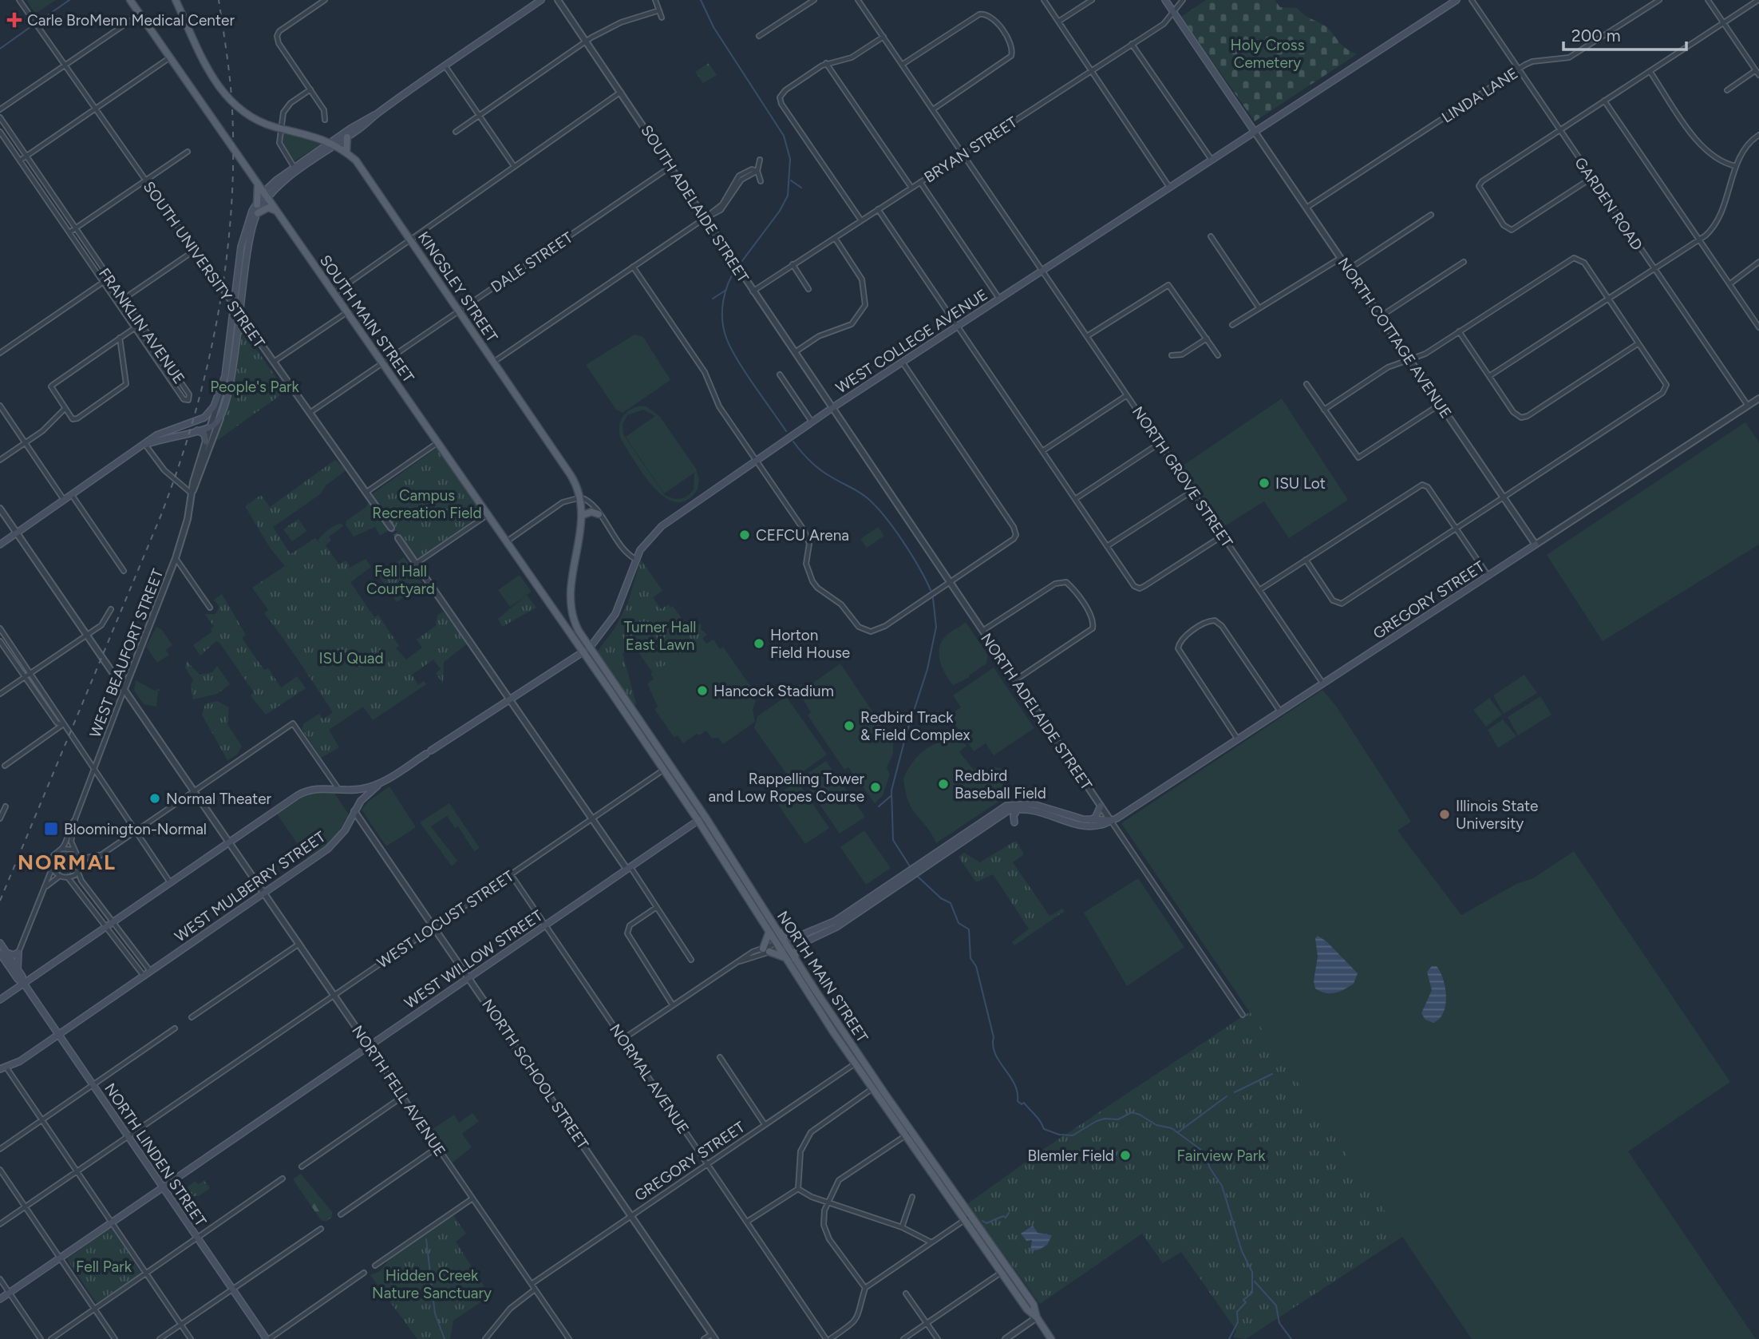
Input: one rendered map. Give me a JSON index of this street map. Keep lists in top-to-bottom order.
{
  "streets": {
    "main road": [
      "KINGSLEY STREET",
      "SOUTH MAIN STREET",
      "WEST COLLEGE AVENUE",
      "GREGORY STREET",
      "WEST BEAUFORT STREET",
      "WEST MULBERRY STREET",
      "WEST WILLOW STREET",
      "NORTH MAIN STREET",
      "NORTH LINDEN STREET"
    ],
    "street": [
      "LINDA LANE",
      "BRYAN STREET",
      "SOUTH ADELAIDE STREET",
      "GARDEN ROAD",
      "DALE STREET",
      "SOUTH UNIVERSITY STREET",
      "FRANKLIN AVENUE",
      "NORTH COTTAGE AVENUE",
      "NORTH GROVE STREET",
      "NORTH ADELAIDE STREET",
      "WEST LOCUST STREET",
      "NORTH SCHOOL STREET",
      "NORMAL AVENUE",
      "NORTH FELL AVENUE"
    ]
  },
  "crossings": [
    ["LINDA LANE", "GARDEN ROAD"],
    ["LINDA LANE", "NORTH COTTAGE AVENUE"],
    ["BRYAN STREET", "SOUTH ADELAIDE STREET"],
    ["BRYAN STREET", "NORTH GROVE STREET"],
    ["SOUTH ADELAIDE STREET", "DALE STREET"],
    ["SOUTH ADELAIDE STREET", "WEST COLLEGE AVENUE"],
    ["SOUTH ADELAIDE STREET", "NORTH ADELAIDE STREET"],
    ["GARDEN ROAD", "GREGORY STREET"],
    ["DALE STREET", "SOUTH UNIVERSITY STREET"],
    ["DALE STREET", "KINGSLEY STREET"],
    ["DALE STREET", "SOUTH MAIN STREET"],
    ["SOUTH UNIVERSITY STREET", "WEST BEAUFORT STREET"],
    ["KINGSLEY STREET", "SOUTH MAIN STREET"],
    ["KINGSLEY STREET", "WEST COLLEGE AVENUE"],
    ["KINGSLEY STREET", "NORTH MAIN STREET"],
    ["SOUTH MAIN STREET", "WEST COLLEGE AVENUE"],
    ["SOUTH MAIN STREET", "WEST BEAUFORT STREET"],
    ["SOUTH MAIN STREET", "NORTH MAIN STREET"],
    ["NORTH COTTAGE AVENUE", "WEST COLLEGE AVENUE"],
    ["NORTH COTTAGE AVENUE", "GREGORY STREET"],
    ["WEST COLLEGE AVENUE", "NORTH GROVE STREET"],
    ["WEST COLLEGE AVENUE", "NORTH ADELAIDE STREET"],
    ["WEST COLLEGE AVENUE", "WEST MULBERRY STREET"],
    ["WEST COLLEGE AVENUE", "NORTH MAIN STREET"],
    ["WEST COLLEGE AVENUE", "NORTH FELL AVENUE"],
    ["WEST COLLEGE AVENUE", "NORTH LINDEN STREET"],
    ["NORTH GROVE STREET", "GREGORY STREET"],
    ["GREGORY STREET", "NORTH ADELAIDE STREET"],
    ["GREGORY STREET", "NORTH MAIN STREET"],
    ["GREGORY STREET", "NORTH SCHOOL STREET"],
    ["GREGORY STREET", "NORMAL AVENUE"],
    ["GREGORY STREET", "NORTH FELL AVENUE"],
    ["WEST BEAUFORT STREET", "NORTH FELL AVENUE"],
    ["WEST MULBERRY STREET", "NORTH SCHOOL STREET"],
    ["WEST MULBERRY STREET", "NORTH FELL AVENUE"],
    ["WEST MULBERRY STREET", "NORTH LINDEN STREET"],
    ["WEST LOCUST STREET", "NORTH MAIN STREET"],
    ["WEST LOCUST STREET", "NORTH SCHOOL STREET"],
    ["WEST LOCUST STREET", "NORMAL AVENUE"],
    ["WEST LOCUST STREET", "NORTH FELL AVENUE"],
    ["WEST LOCUST STREET", "NORTH LINDEN STREET"],
    ["WEST WILLOW STREET", "NORTH MAIN STREET"],
    ["WEST WILLOW STREET", "NORTH SCHOOL STREET"],
    ["WEST WILLOW STREET", "NORMAL AVENUE"],
    ["WEST WILLOW STREET", "NORTH FELL AVENUE"],
    ["WEST WILLOW STREET", "NORTH LINDEN STREET"]
  ],
  "districts": ["NORMAL"],
  "parks": [
    "Holy Cross Cemetery",
    "People's Park",
    "Campus Recreation Field",
    "Fell Hall Courtyard",
    "Turner Hall East Lawn",
    "ISU Quad",
    "Fairview Park",
    "Fell Park",
    "Hidden Creek Nature Sanctuary"
  ],
  "places": {
    "health": ["Carle BroMenn Medical Center"],
    "other": [
      "ISU Lot",
      "CEFCU Arena",
      "Horton Field House",
      "Hancock Stadium",
      "Redbird Track & Field Complex",
      "Redbird Baseball Field",
      "Rappelling Tower and Low Ropes Course",
      "Normal Theater",
      "Illinois State University",
      "Blemler Field"
    ],
    "transit": ["Bloomington-Normal"]
  },
  "scale_bar": "200 m"
}
